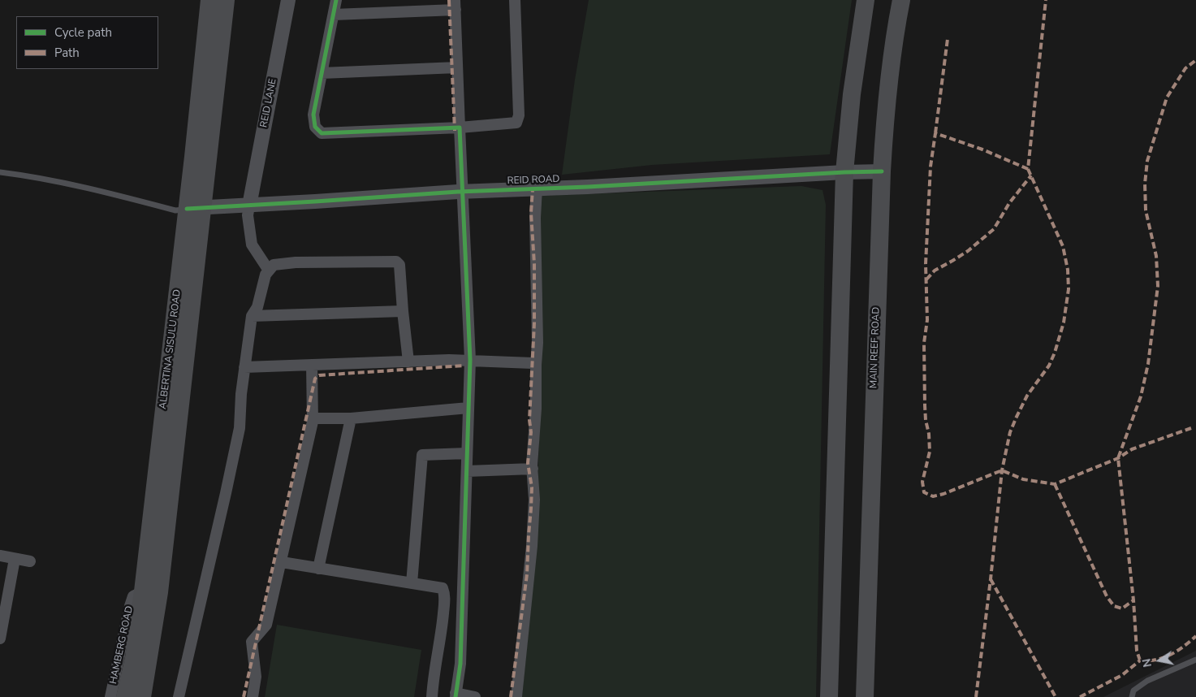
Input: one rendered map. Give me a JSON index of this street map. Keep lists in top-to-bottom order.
{
  "streets": {
    "main road": ["MAIN REEF ROAD", "ALBERTINA SISULU ROAD"],
    "street": ["REID LANE", "REID ROAD", "HAMBERG ROAD"]
  },
  "crossings": [
    ["REID LANE", "REID ROAD"],
    ["REID ROAD", "MAIN REEF ROAD"],
    ["REID ROAD", "ALBERTINA SISULU ROAD"],
    ["ALBERTINA SISULU ROAD", "HAMBERG ROAD"]
  ],
  "legend": ["Cycle path", "Path"],
  "north": "left"
}
